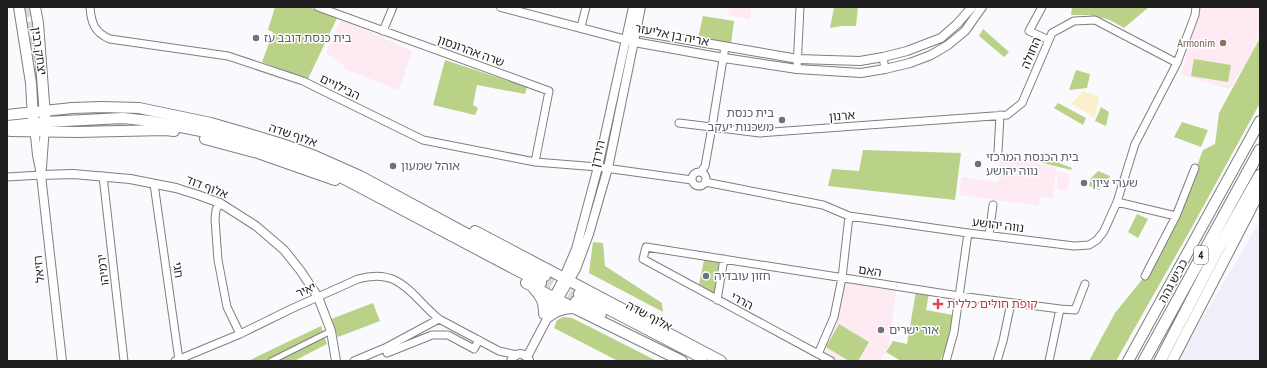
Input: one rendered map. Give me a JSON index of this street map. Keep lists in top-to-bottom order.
{
  "streets": {
    "highway": ["4", "כביש גהה"],
    "main road": ["יצחק רבין", "אלוף שדה"],
    "street": [
      "אריה בן אליעזר",
      "שרה אהרונסון",
      "החולה",
      "הבילויים",
      "ארנון",
      "הירדן",
      "אלוף דוד",
      "נווה יהושע",
      "רזיאל",
      "ירמיהו",
      "חגי",
      "האם",
      "יאיר",
      "הררי"
    ]
  },
  "crossings": [
    ["אריה בן אליעזר", "הירדן"],
    ["יצחק רבין", "אלוף שדה"],
    ["יצחק רבין", "רזיאל"],
    ["שרה אהרונסון", "הבילויים"],
    ["החולה", "ארנון"],
    ["החולה", "נווה יהושע"],
    ["הבילויים", "הירדן"],
    ["אלוף שדה", "רזיאל"],
    ["הירדן", "יאיר"],
    ["אלוף דוד", "רזיאל"],
    ["אלוף דוד", "ירמיהו"],
    ["אלוף דוד", "חגי"],
    ["אלוף דוד", "יאיר"],
    ["חגי", "יאיר"],
    ["האם", "הררי"]
  ],
  "places": {
    "other": [
      "בית כנסת דובב עז",
      "Armonim",
      "בית כנסת משכנות יעקב",
      "בית הכנסת המרכזי נווה יהושע",
      "אוהל שמעון",
      "שערי ציון",
      "חזון עובדיה",
      "אור ישרים"
    ],
    "health": ["קופת חולים כללית"]
  }
}
